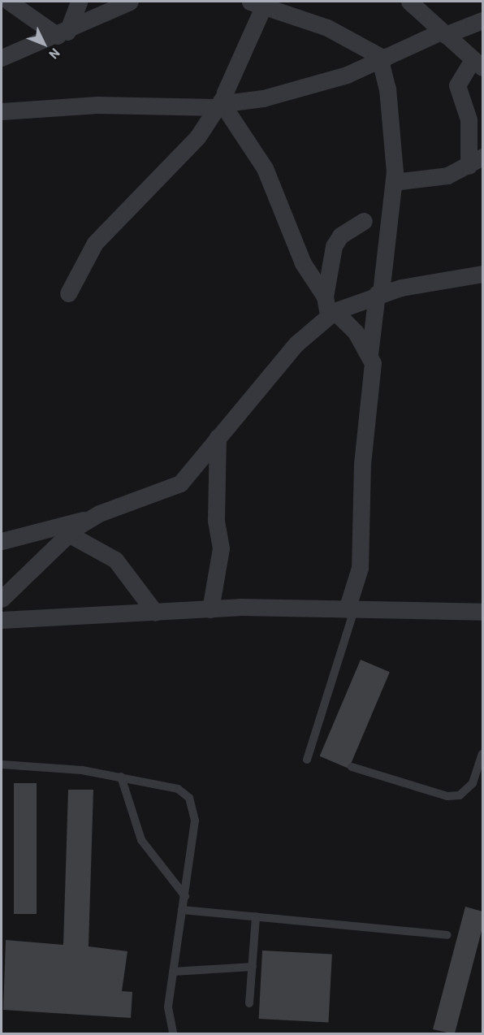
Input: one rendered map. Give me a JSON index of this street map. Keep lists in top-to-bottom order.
{
  "north": "bottom right"
}
